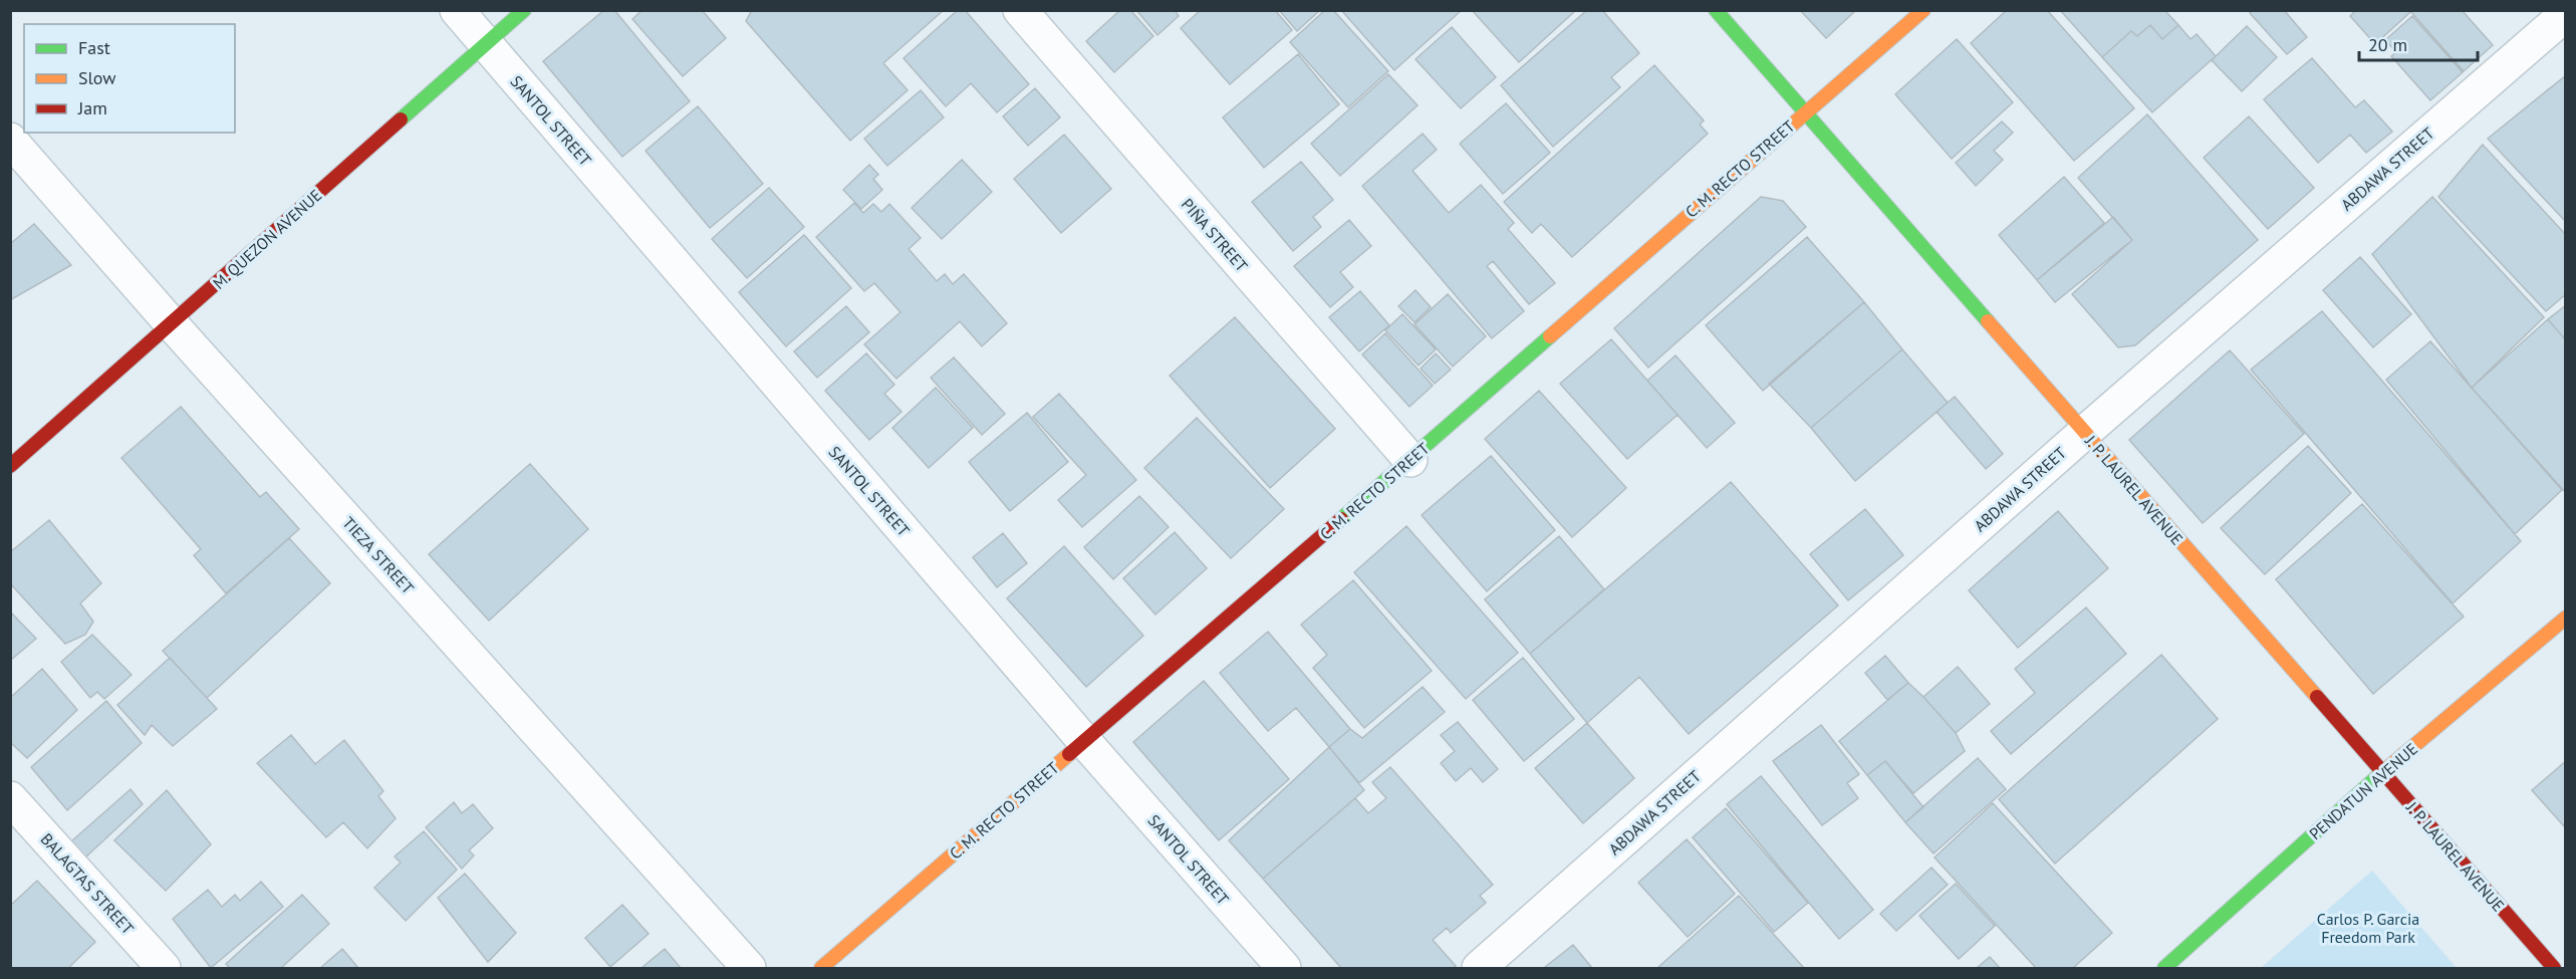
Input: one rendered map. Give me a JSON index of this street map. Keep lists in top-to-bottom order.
{
  "streets": {
    "street": [
      "SANTOL STREET",
      "C. M. RECTO STREET",
      "ABDAWA STREET",
      "PIÑA STREET",
      "M. QUEZON AVENUE",
      "J. P. LAUREL AVENUE",
      "TIEZA STREET",
      "PENDATUN AVENUE",
      "BALAGTAS STREET"
    ]
  },
  "crossings": [
    ["SANTOL STREET", "C. M. RECTO STREET"],
    ["SANTOL STREET", "M. QUEZON AVENUE"],
    ["C. M. RECTO STREET", "PIÑA STREET"],
    ["C. M. RECTO STREET", "J. P. LAUREL AVENUE"],
    ["ABDAWA STREET", "J. P. LAUREL AVENUE"],
    ["M. QUEZON AVENUE", "TIEZA STREET"],
    ["J. P. LAUREL AVENUE", "PENDATUN AVENUE"]
  ],
  "parks": ["Carlos P. Garcia Freedom Park"],
  "legend": ["Fast", "Slow", "Jam"],
  "scale_bar": "20 m"
}
